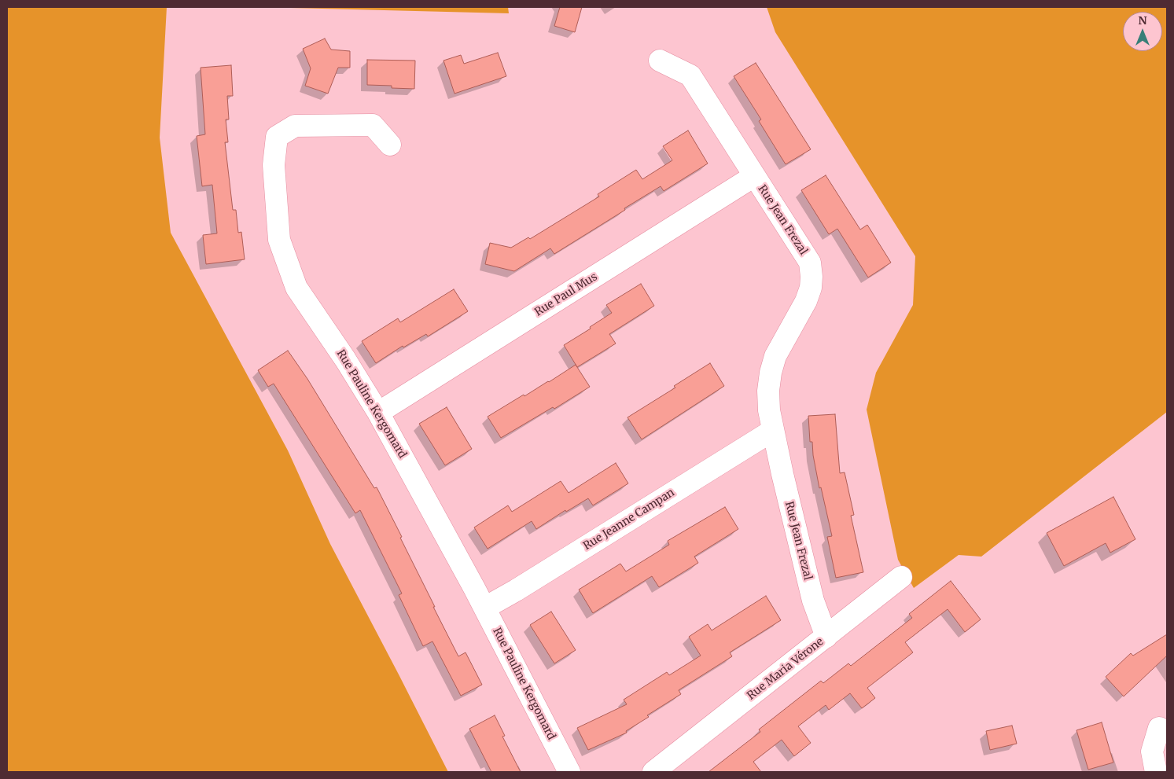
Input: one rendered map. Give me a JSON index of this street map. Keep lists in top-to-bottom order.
{
  "streets": {
    "street": [
      "Rue Jean Frezal",
      "Rue Paul Mus",
      "Rue Pauline Kergomard",
      "Rue Jeanne Campan",
      "Rue Maria Vérone"
    ]
  },
  "crossings": [
    ["Rue Jean Frezal", "Rue Paul Mus"],
    ["Rue Jean Frezal", "Rue Jeanne Campan"],
    ["Rue Jean Frezal", "Rue Maria Vérone"],
    ["Rue Paul Mus", "Rue Pauline Kergomard"],
    ["Rue Pauline Kergomard", "Rue Jeanne Campan"]
  ],
  "north": "top"
}
